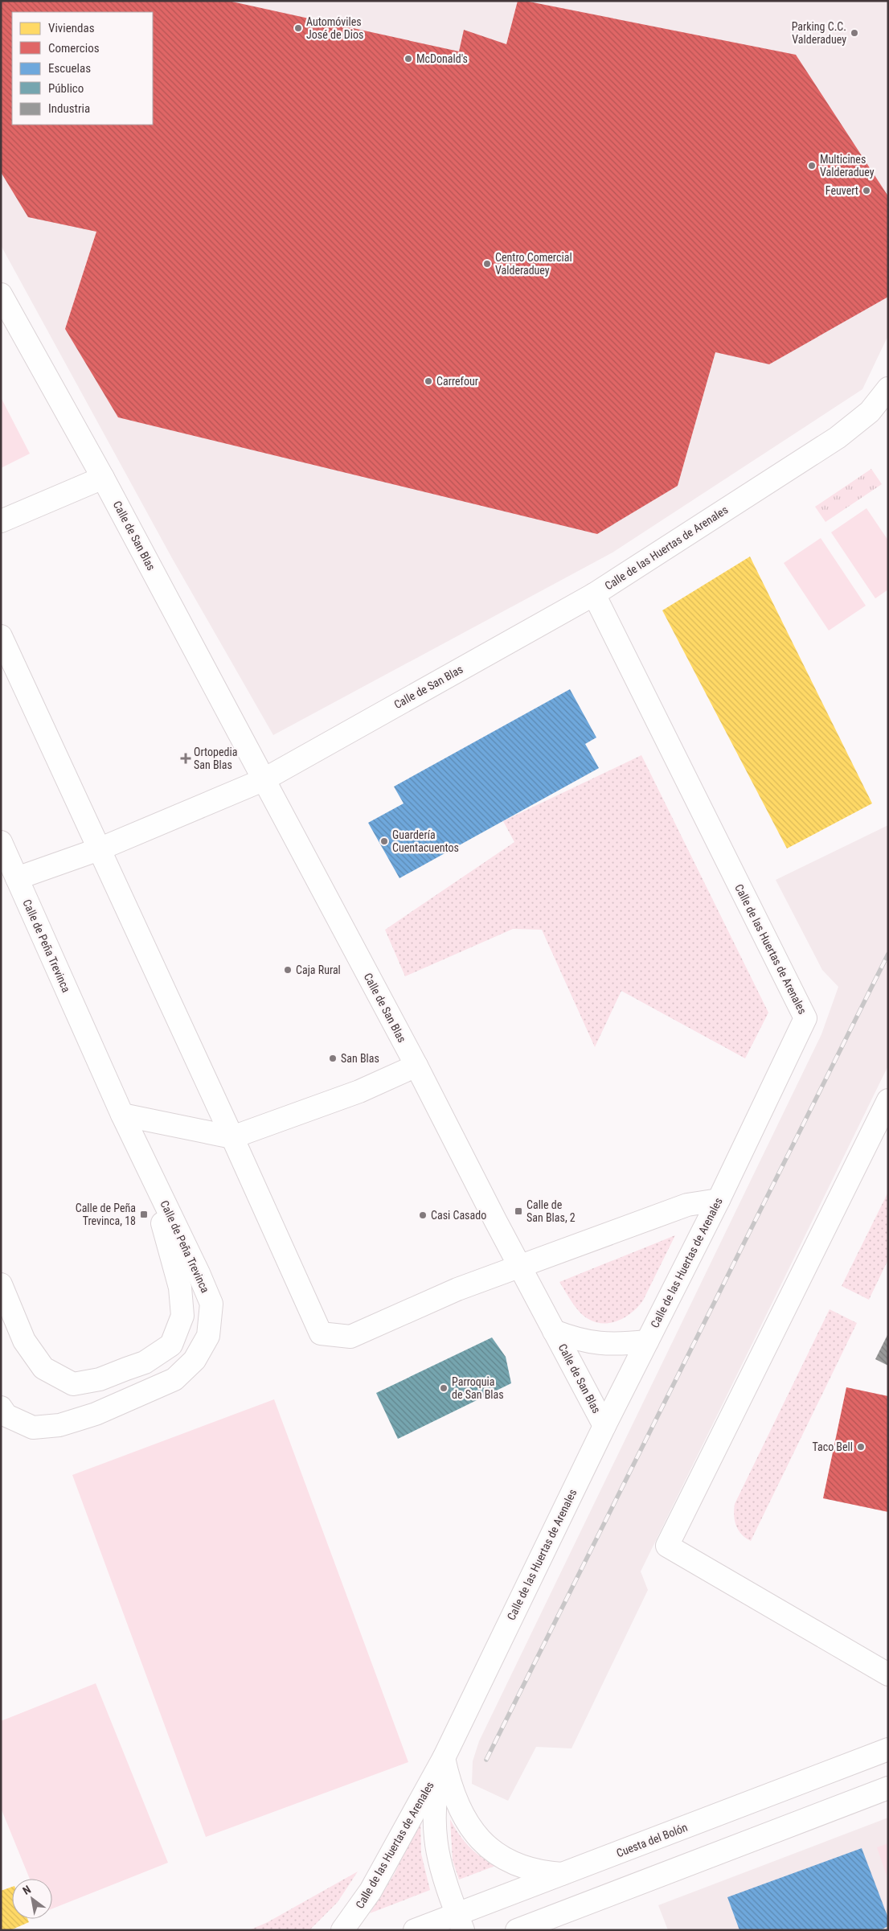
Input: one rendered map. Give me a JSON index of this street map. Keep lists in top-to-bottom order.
{
  "streets": {
    "street": [
      "Calle de San Blas",
      "Calle de las Huertas de Arenales",
      "Calle de Peña Trevinca",
      "Cuesta del Bolón"
    ]
  },
  "crossings": [
    ["Calle de San Blas", "Calle de las Huertas de Arenales"],
    ["Calle de San Blas", "Calle de Peña Trevinca"],
    ["Calle de las Huertas de Arenales", "Cuesta del Bolón"]
  ],
  "places": {
    "other": [
      "Automóviles José de Dios",
      "Parking C.C. Valderaduey",
      "McDonald's",
      "Multicines Valderaduey",
      "Feuvert",
      "Centro Comercial Valderaduey",
      "Carrefour",
      "Guardería Cuentacuentos",
      "Caja Rural",
      "San Blas",
      "Casi Casado",
      "Parroquia de San Blas",
      "Taco Bell"
    ],
    "health": ["Ortopedia San Blas"],
    "transit": ["Calle de San Blas, 2", "Calle de Peña Trevinca, 18"]
  },
  "legend": [
    "Viviendas",
    "Comercios",
    "Escuelas",
    "Público",
    "Industria"
  ],
  "north": "top left"
}
